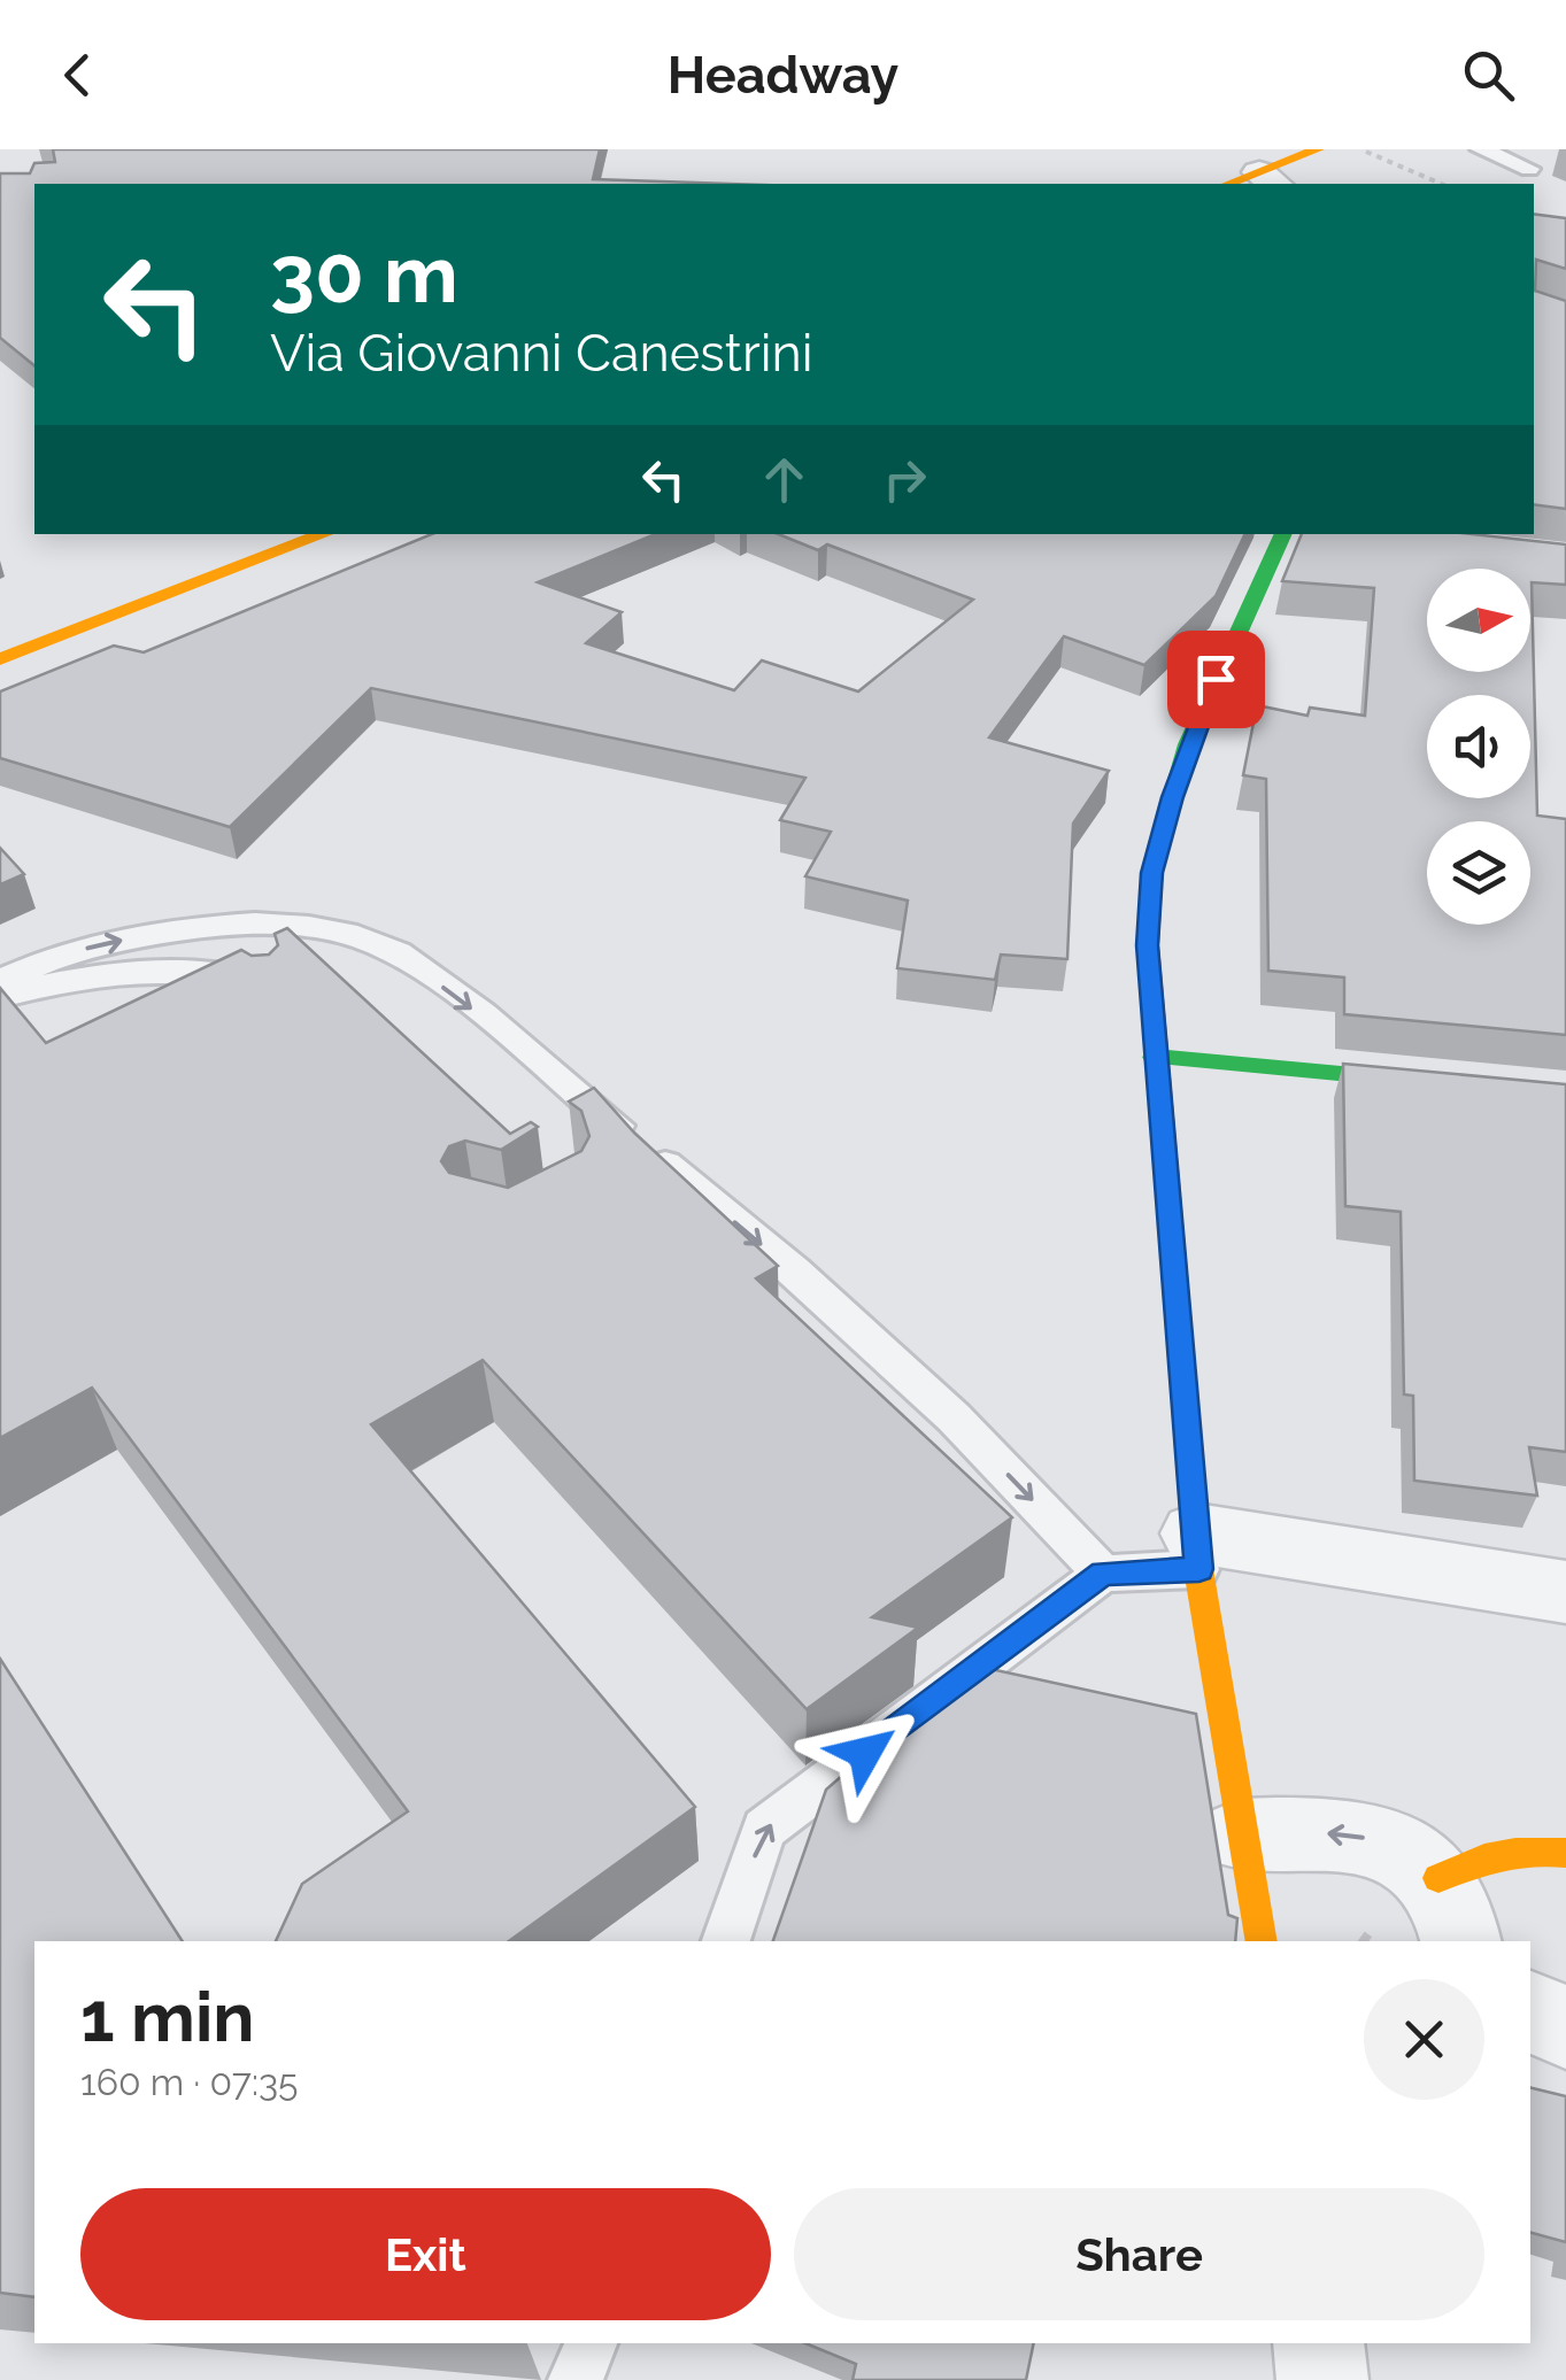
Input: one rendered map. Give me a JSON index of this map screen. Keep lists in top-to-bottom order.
{
  "north": "right",
  "page": {
    "header": "Headway",
    "turn": ["30 m", "Via Giovanni Canestrini"],
    "heading": ["1 min", "160 m · 07:35"],
    "buttons": ["Exit", "Share"]
  }
}
